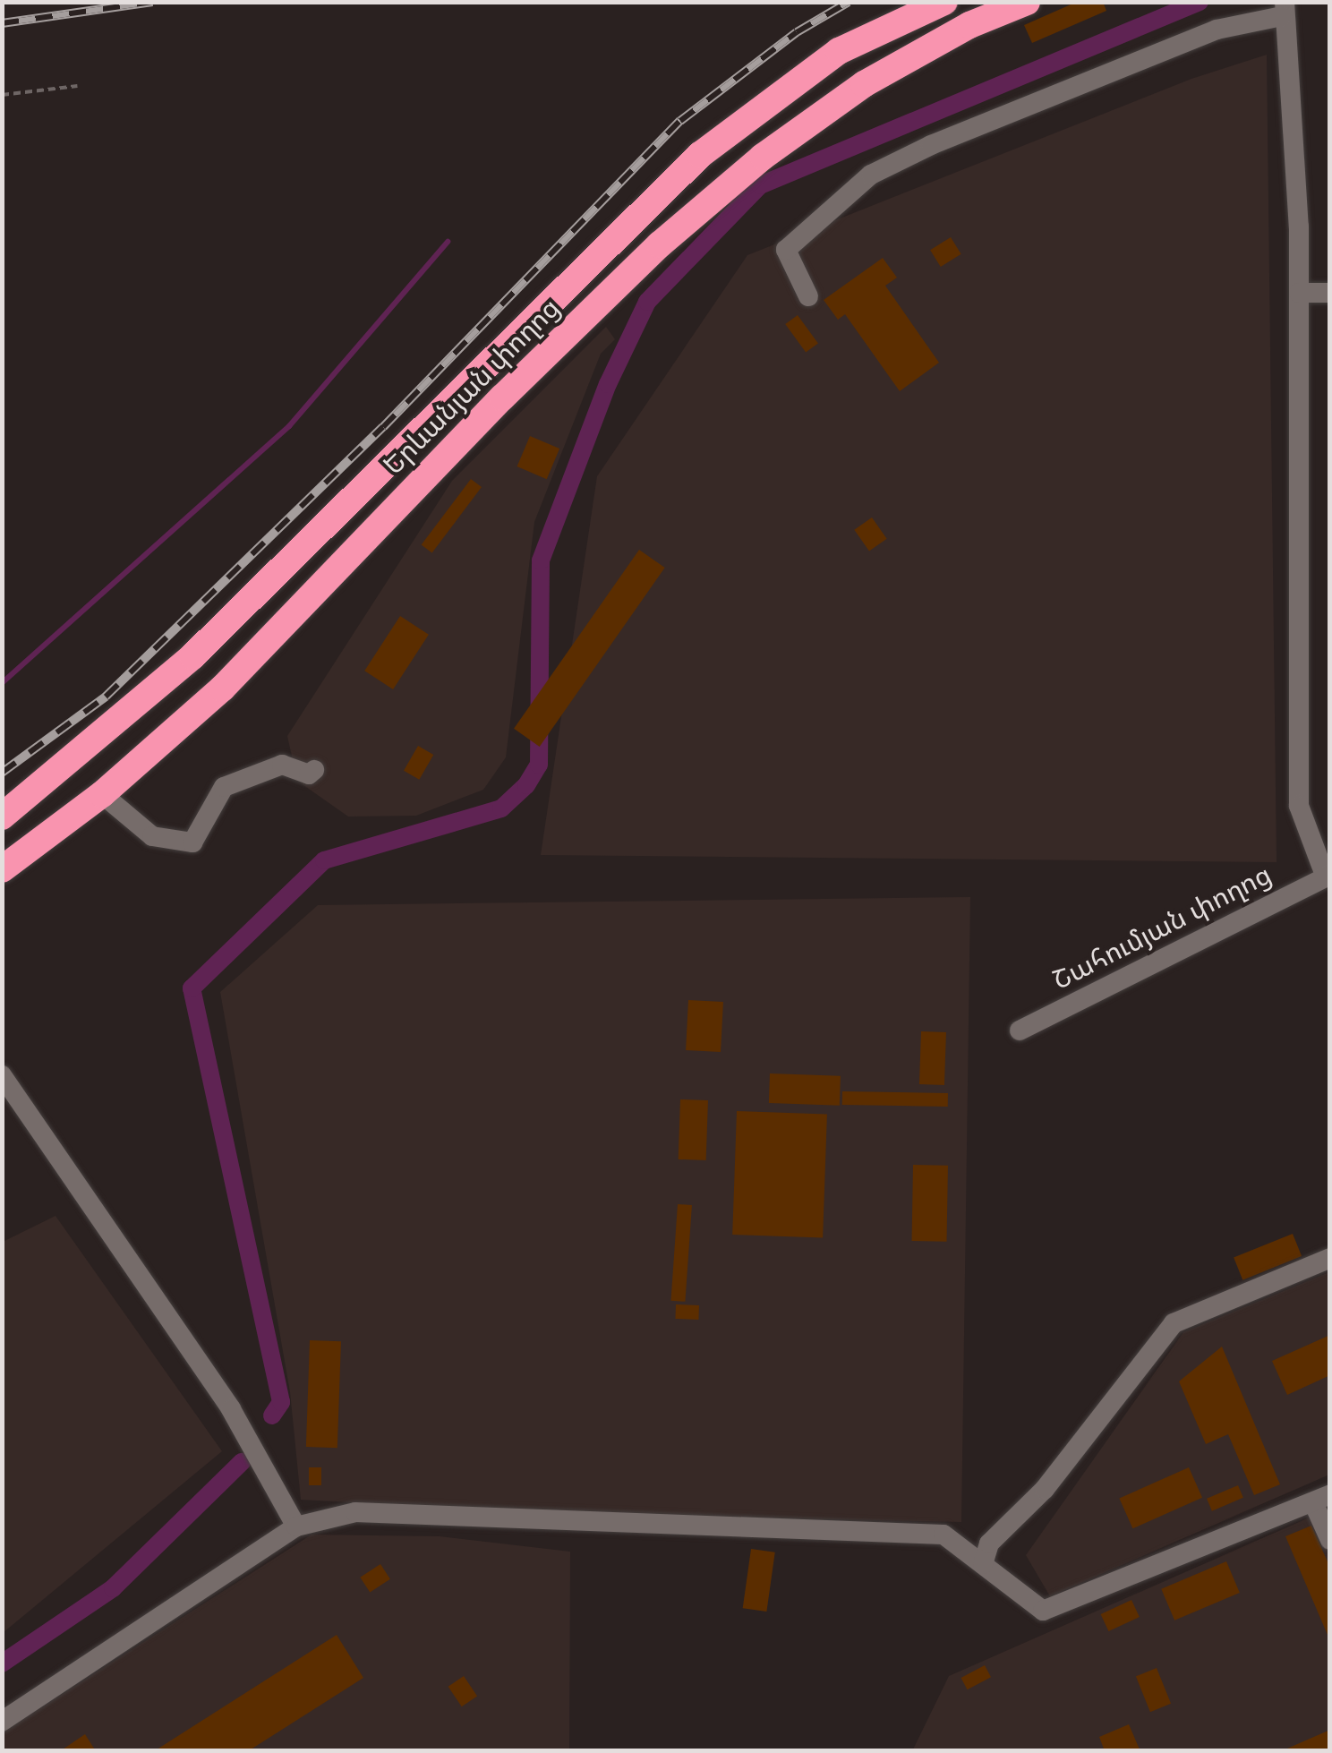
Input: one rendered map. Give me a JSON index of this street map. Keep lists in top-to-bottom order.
{
  "streets": {
    "highway": ["Երևանյան փողոց"],
    "street": ["Շահումյան փողոց"]
  }
}
